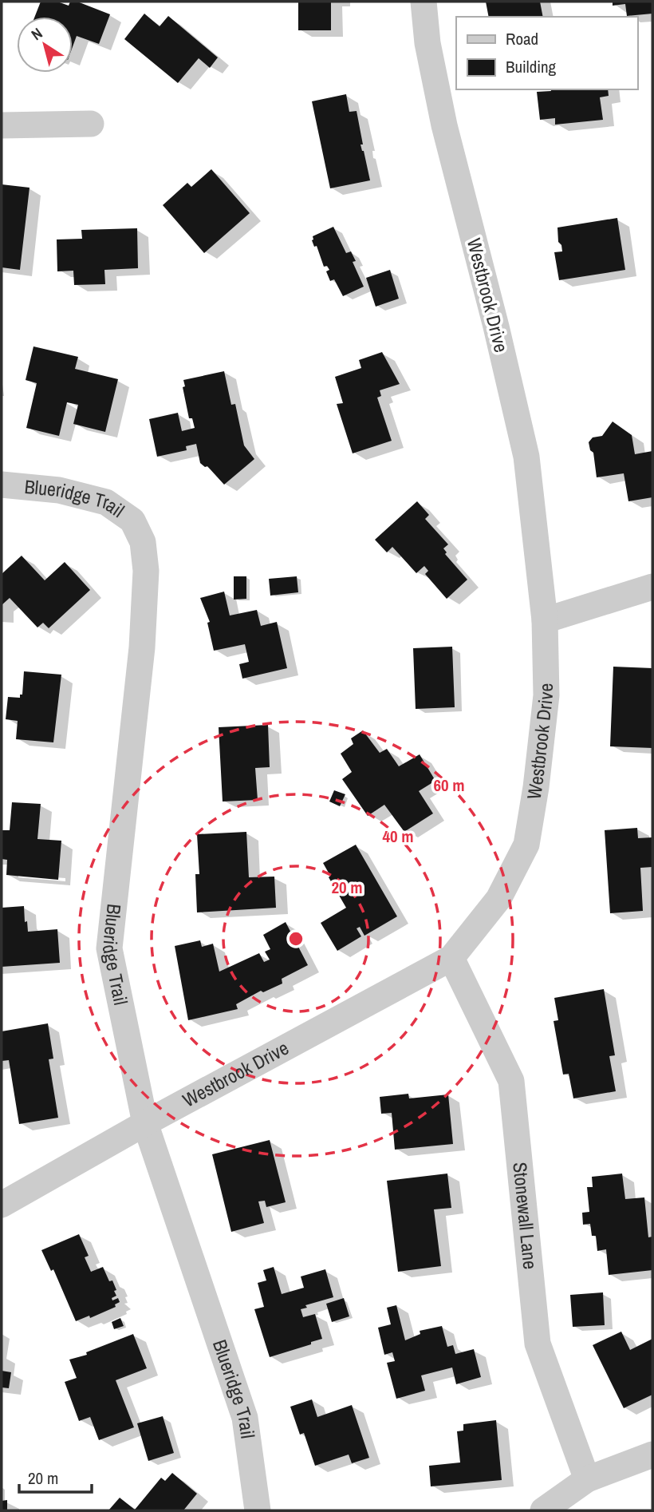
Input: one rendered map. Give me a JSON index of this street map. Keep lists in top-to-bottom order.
{
  "streets": {
    "street": ["Westbrook Drive", "Blueridge Trail", "Stonewall Lane"]
  },
  "crossings": [
    ["Westbrook Drive", "Blueridge Trail"],
    ["Westbrook Drive", "Stonewall Lane"]
  ],
  "legend": ["Road", "Building"],
  "scale_bar": "20 m",
  "north": "top left",
  "rings": ["60 m", "40 m", "20 m"]
}
